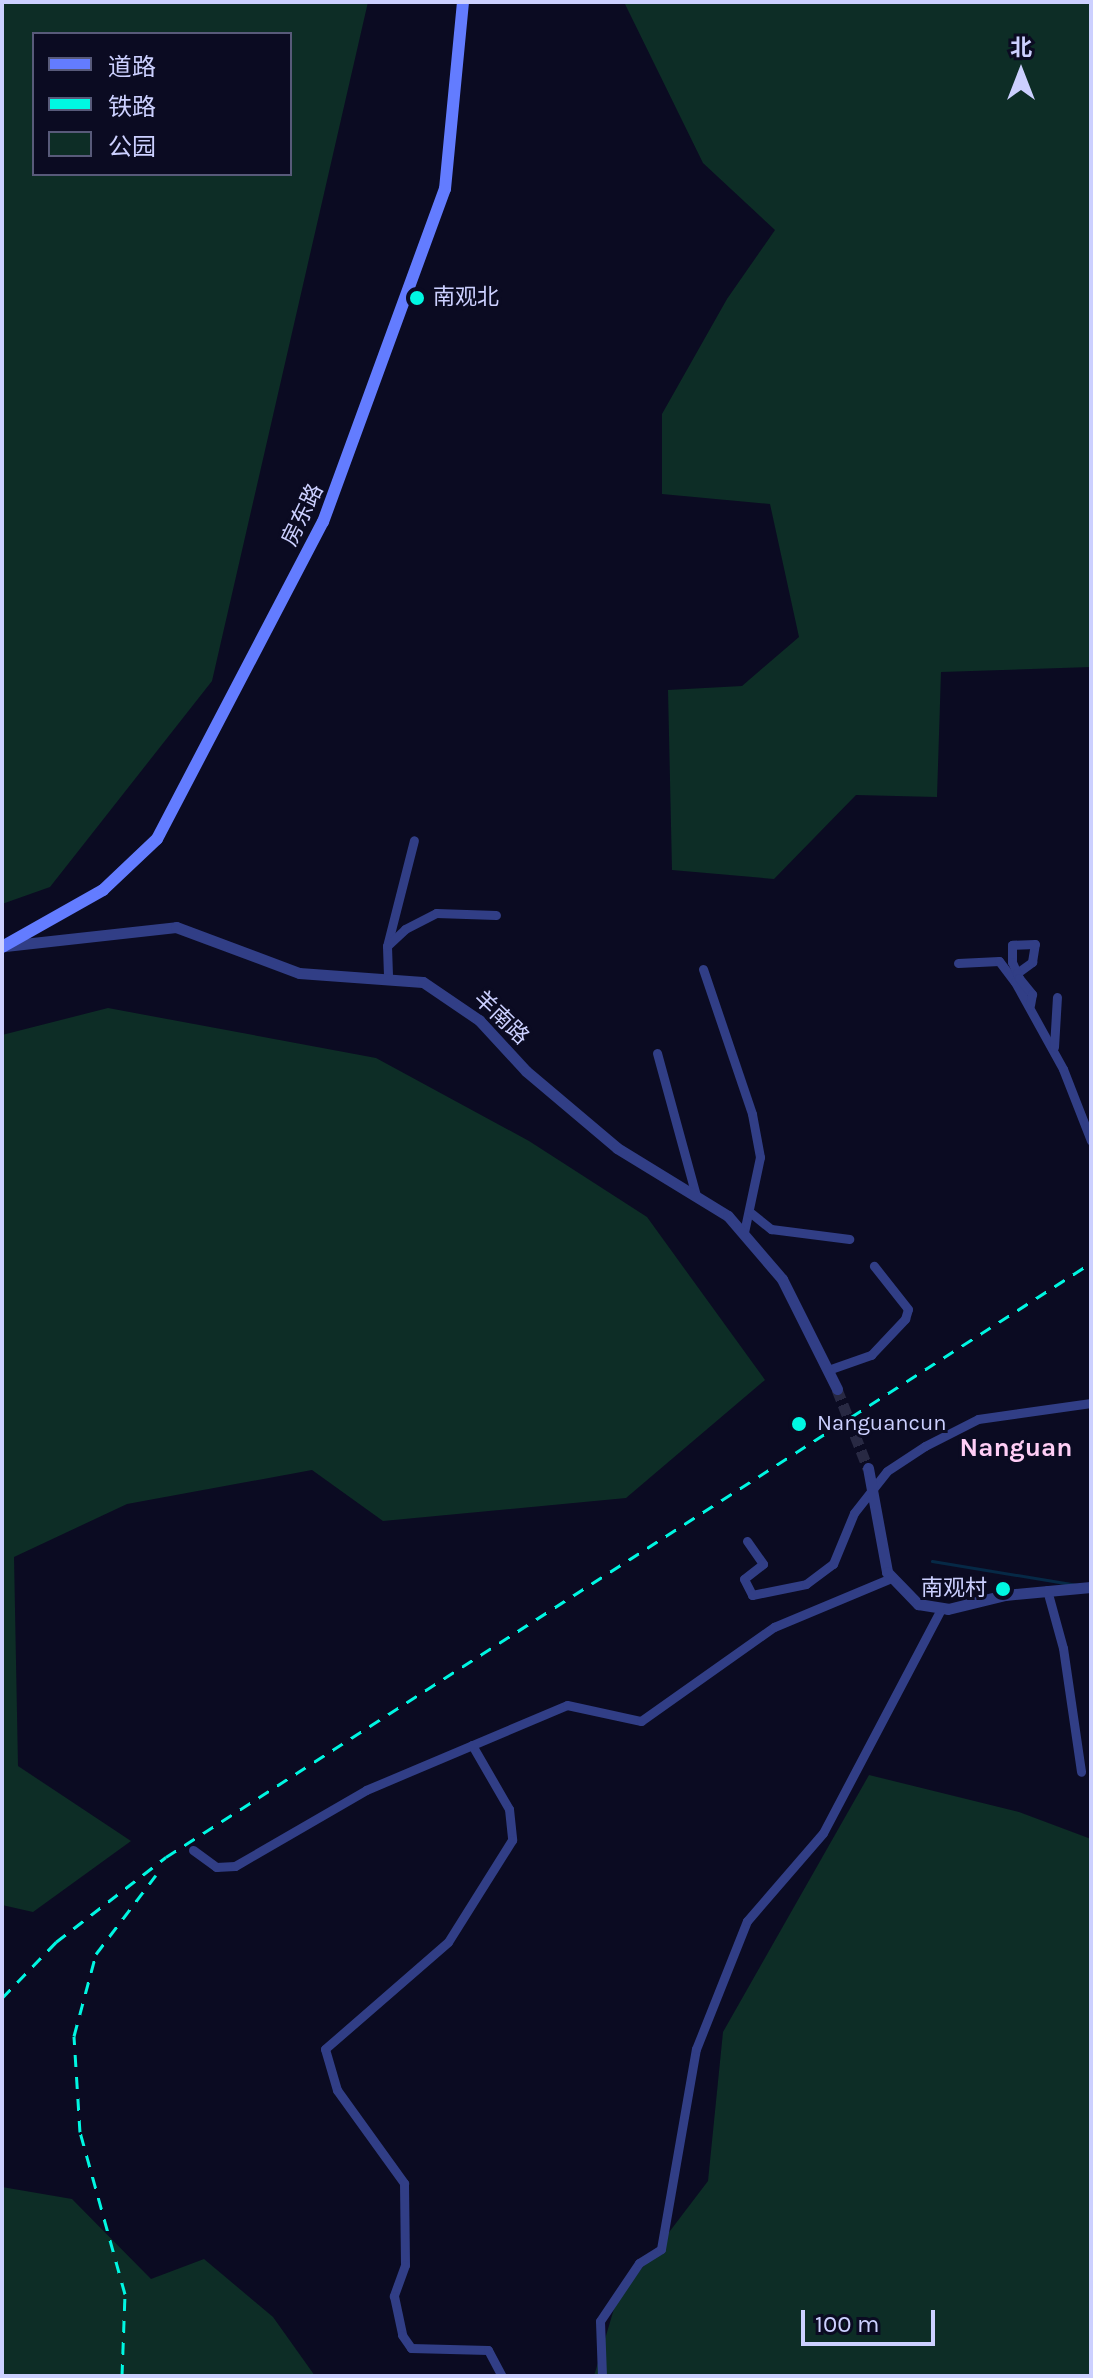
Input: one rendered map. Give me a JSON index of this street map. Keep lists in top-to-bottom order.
{
  "streets": {
    "main road": ["房东路"],
    "street": ["羊南路"]
  },
  "crossings": [
    ["房东路", "羊南路"]
  ],
  "districts": ["Nanguan"],
  "places": ["南观北", "Nanguancun", "南观村"],
  "legend": ["道路", "铁路", "公园"],
  "scale_bar": "100 m",
  "north": "top"
}
